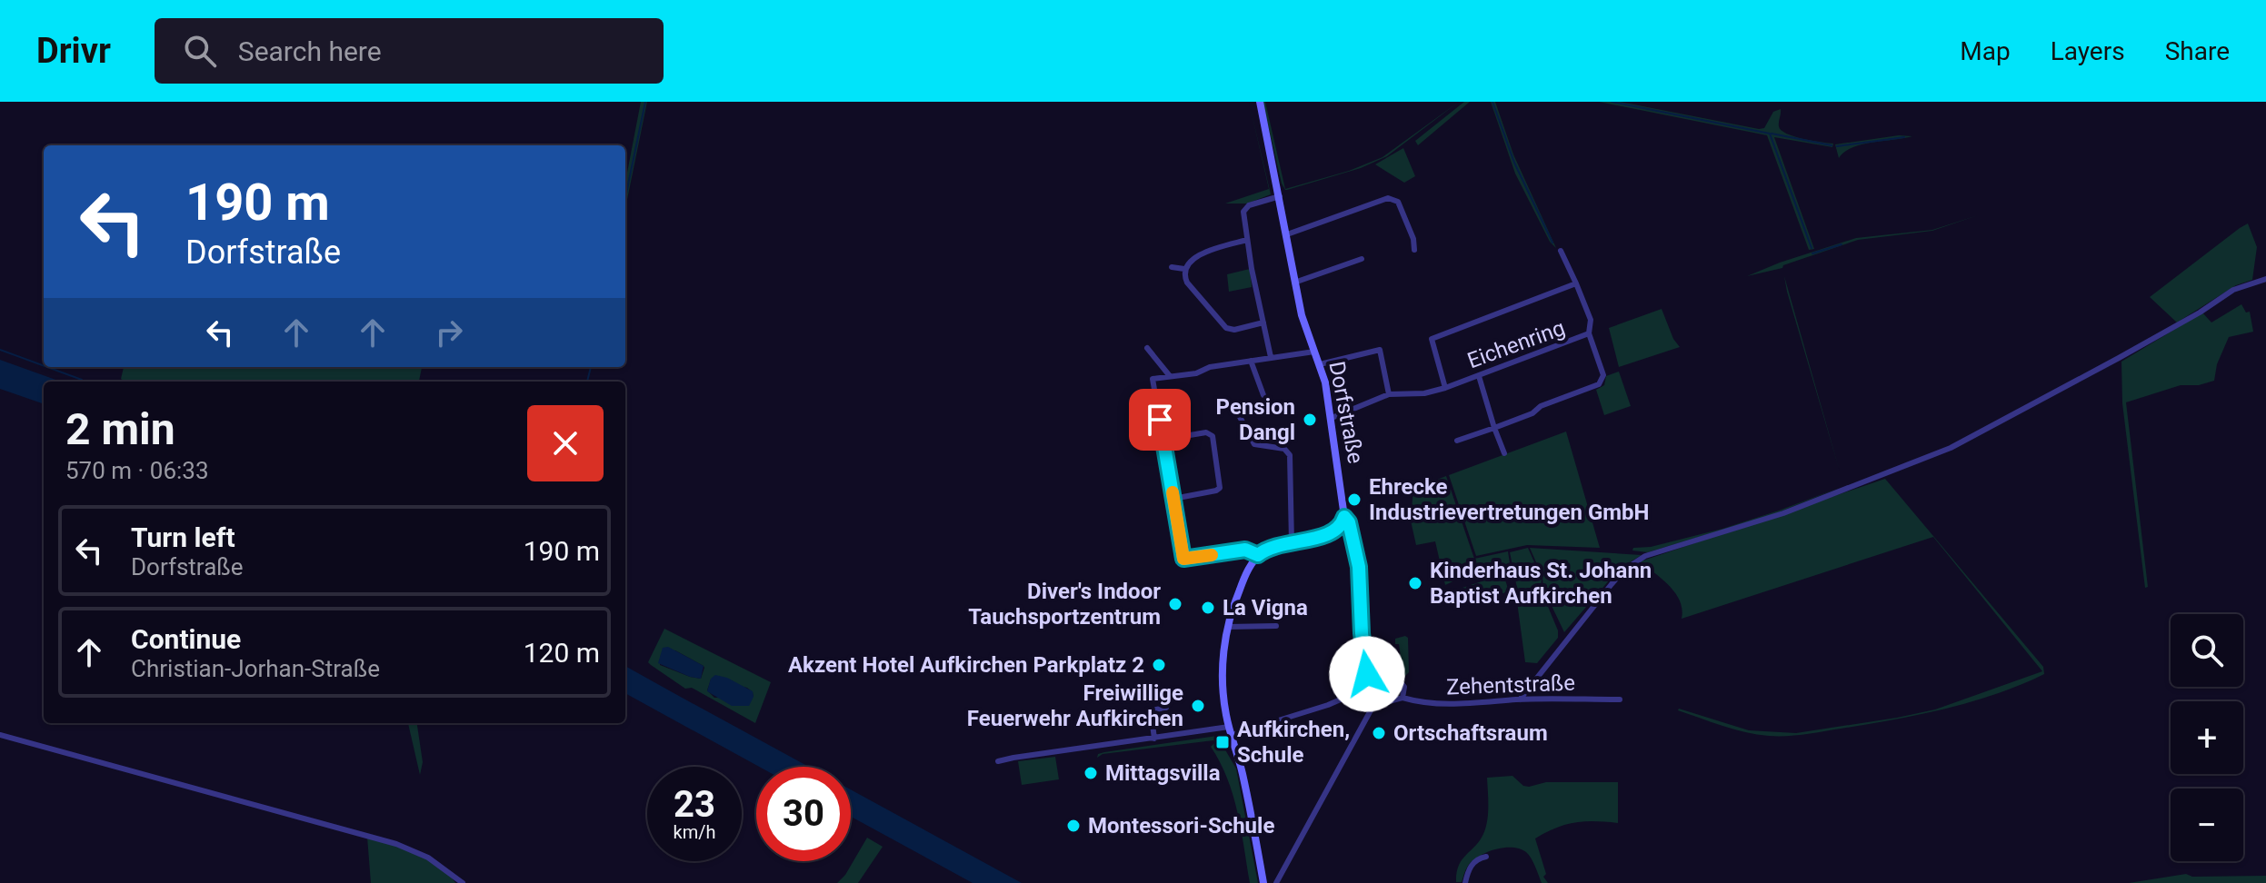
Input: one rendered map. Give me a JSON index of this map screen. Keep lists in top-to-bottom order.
{
  "streets": {
    "street": ["Eichenring", "Dorfstraße", "Zehentstraße"]
  },
  "crossings": [
    ["Eichenring", "Dorfstraße"]
  ],
  "places": {
    "other": [
      "Pension Dangl",
      "Ehrecke Industrievertretungen GmbH",
      "Kinderhaus St. Johann Baptist Aufkirchen",
      "Diver's Indoor Tauchsportzentrum",
      "La Vigna",
      "Akzent Hotel Aufkirchen Parkplatz 2",
      "Freiwillige Feuerwehr Aufkirchen",
      "Ortschaftsraum",
      "Mittagsvilla",
      "Montessori-Schule"
    ],
    "transit": ["Aufkirchen, Schule"]
  },
  "page": {
    "header": "Drivr",
    "search": "Search here",
    "nav": ["Map", "Layers", "Share"],
    "turn": ["190 m", "Dorfstraße"],
    "heading": ["2 min", "570 m · 06:33"],
    "list": [
      {
        "name": "Turn left",
        "note": "Dorfstraße",
        "value": "190 m"
      },
      {
        "name": "Continue",
        "note": "Christian-Jorhan-Straße",
        "value": "120 m"
      }
    ],
    "map_buttons": ["+", "−"],
    "speed": "23 km/h",
    "limit": "30"
  }
}
